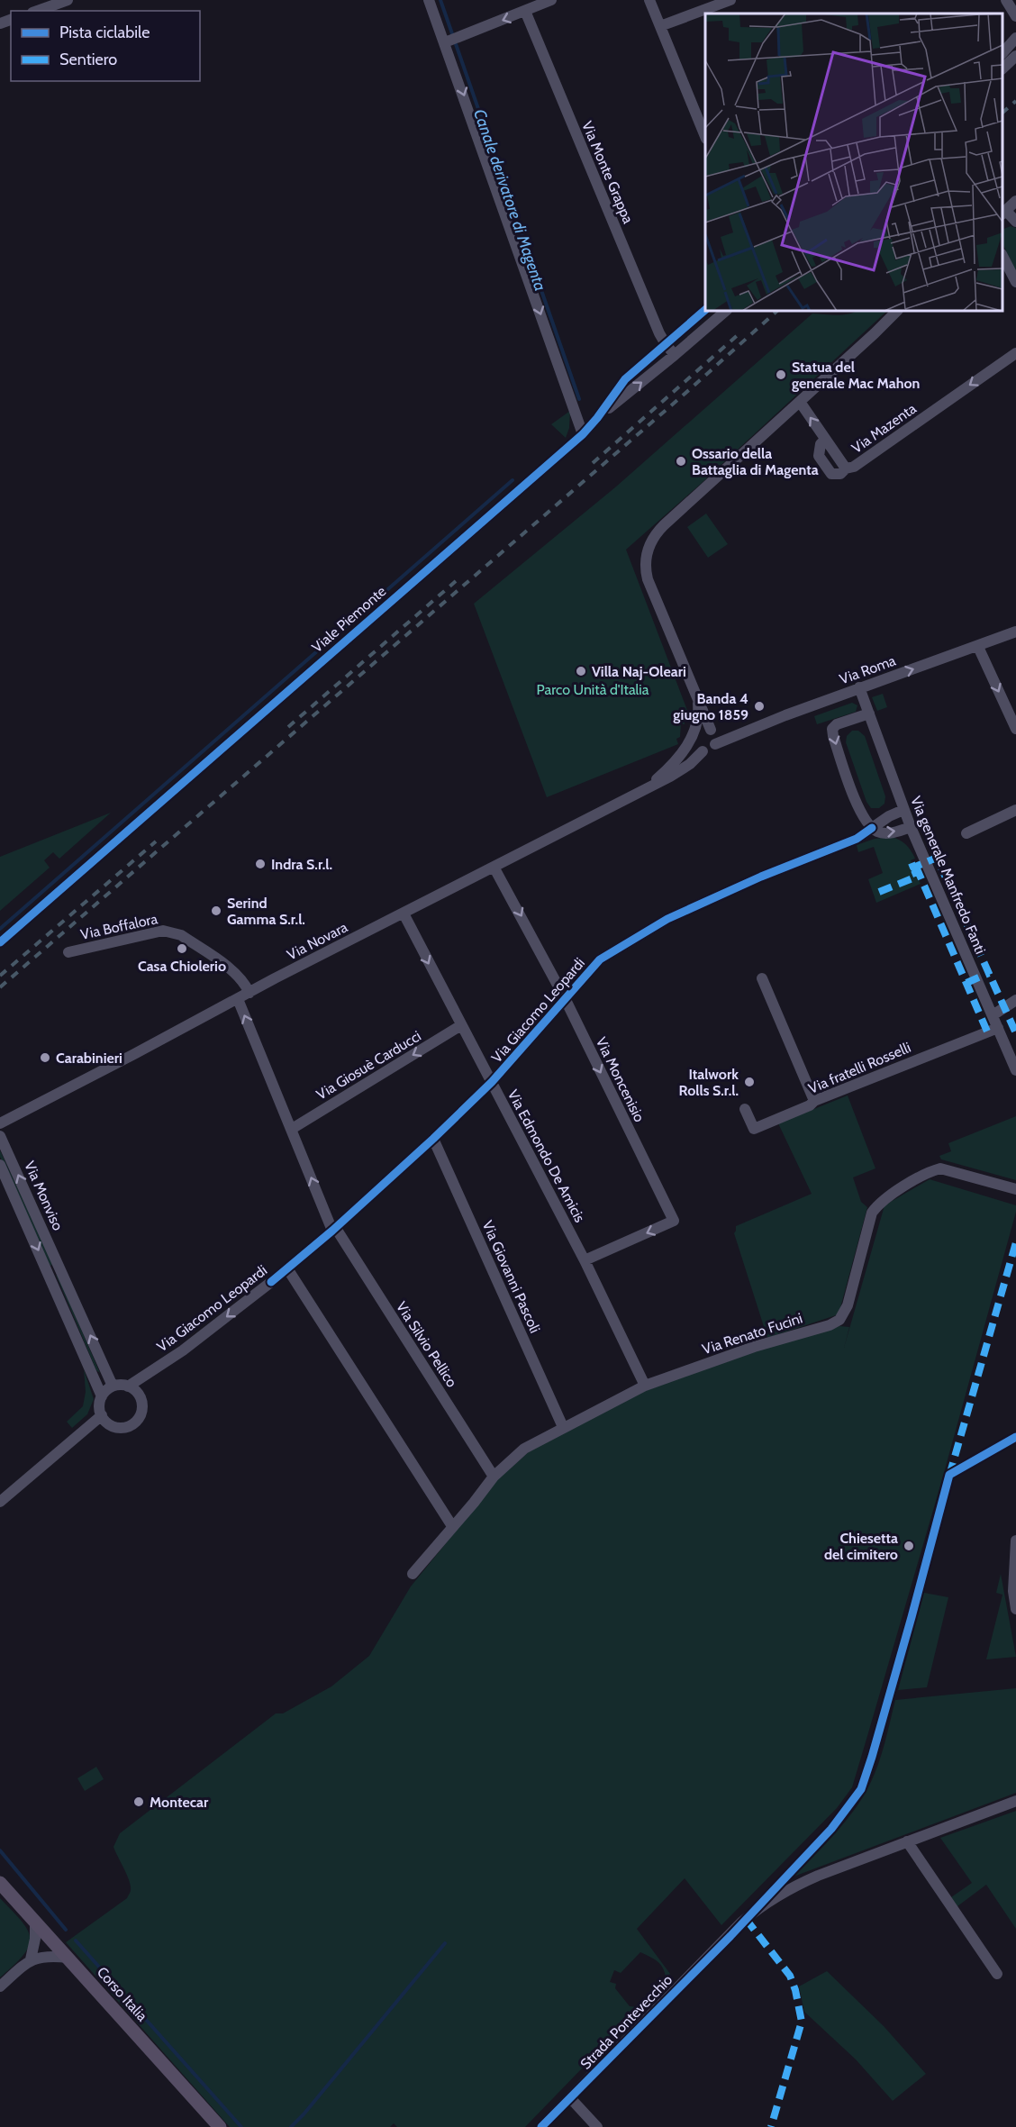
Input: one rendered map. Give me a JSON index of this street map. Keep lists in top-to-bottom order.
{
  "streets": {
    "main road": ["Corso Italia"],
    "street": [
      "Via Monte Grappa",
      "Via Mazenta",
      "Viale Piemonte",
      "Via Roma",
      "Via generale Manfredo Fanti",
      "Via Boffalora",
      "Via Novara",
      "Via Giacomo Leopardi",
      "Via Giosuè Carducci",
      "Via fratelli Rosselli",
      "Via Moncenisio",
      "Via Edmondo De Amicis",
      "Via Monviso",
      "Via Giovanni Pascoli",
      "Via Renato Fucini",
      "Via Silvio Pellico",
      "Strada Pontevecchio"
    ]
  },
  "crossings": [
    ["Via Monte Grappa", "Viale Piemonte"],
    ["Via Roma", "Via generale Manfredo Fanti"],
    ["Via Roma", "Via Novara"],
    ["Via generale Manfredo Fanti", "Via Giacomo Leopardi"],
    ["Via generale Manfredo Fanti", "Via fratelli Rosselli"],
    ["Via Boffalora", "Via Novara"],
    ["Via Novara", "Via Moncenisio"],
    ["Via Novara", "Via Edmondo De Amicis"],
    ["Via Novara", "Via Silvio Pellico"],
    ["Via Giacomo Leopardi", "Via Moncenisio"],
    ["Via Giacomo Leopardi", "Via Edmondo De Amicis"],
    ["Via Giacomo Leopardi", "Via Monviso"],
    ["Via Giacomo Leopardi", "Via Giovanni Pascoli"],
    ["Via Giacomo Leopardi", "Via Silvio Pellico"],
    ["Via Giosuè Carducci", "Via Edmondo De Amicis"],
    ["Via Giosuè Carducci", "Via Silvio Pellico"],
    ["Via Moncenisio", "Via Edmondo De Amicis"],
    ["Via Edmondo De Amicis", "Via Renato Fucini"],
    ["Via Giovanni Pascoli", "Via Renato Fucini"],
    ["Via Renato Fucini", "Via Silvio Pellico"]
  ],
  "one_way": [
    "Via Roma",
    "Via Giosuè Carducci",
    "Via Moncenisio",
    "Via Silvio Pellico"
  ],
  "water": ["Canale derivatore di Magenta"],
  "parks": ["Parco Unità d'Italia"],
  "places": [
    "Statua del generale Mac Mahon",
    "Ossario della Battaglia di Magenta",
    "Villa Naj-Oleari",
    "Banda 4 giugno 1859",
    "Indra S.r.l.",
    "Serind Gamma S.r.l.",
    "Casa Chiolerio",
    "Carabinieri",
    "Italwork Rolls S.r.l.",
    "Chiesetta del cimitero",
    "Montecar"
  ],
  "legend": ["Pista ciclabile", "Sentiero"]
}
